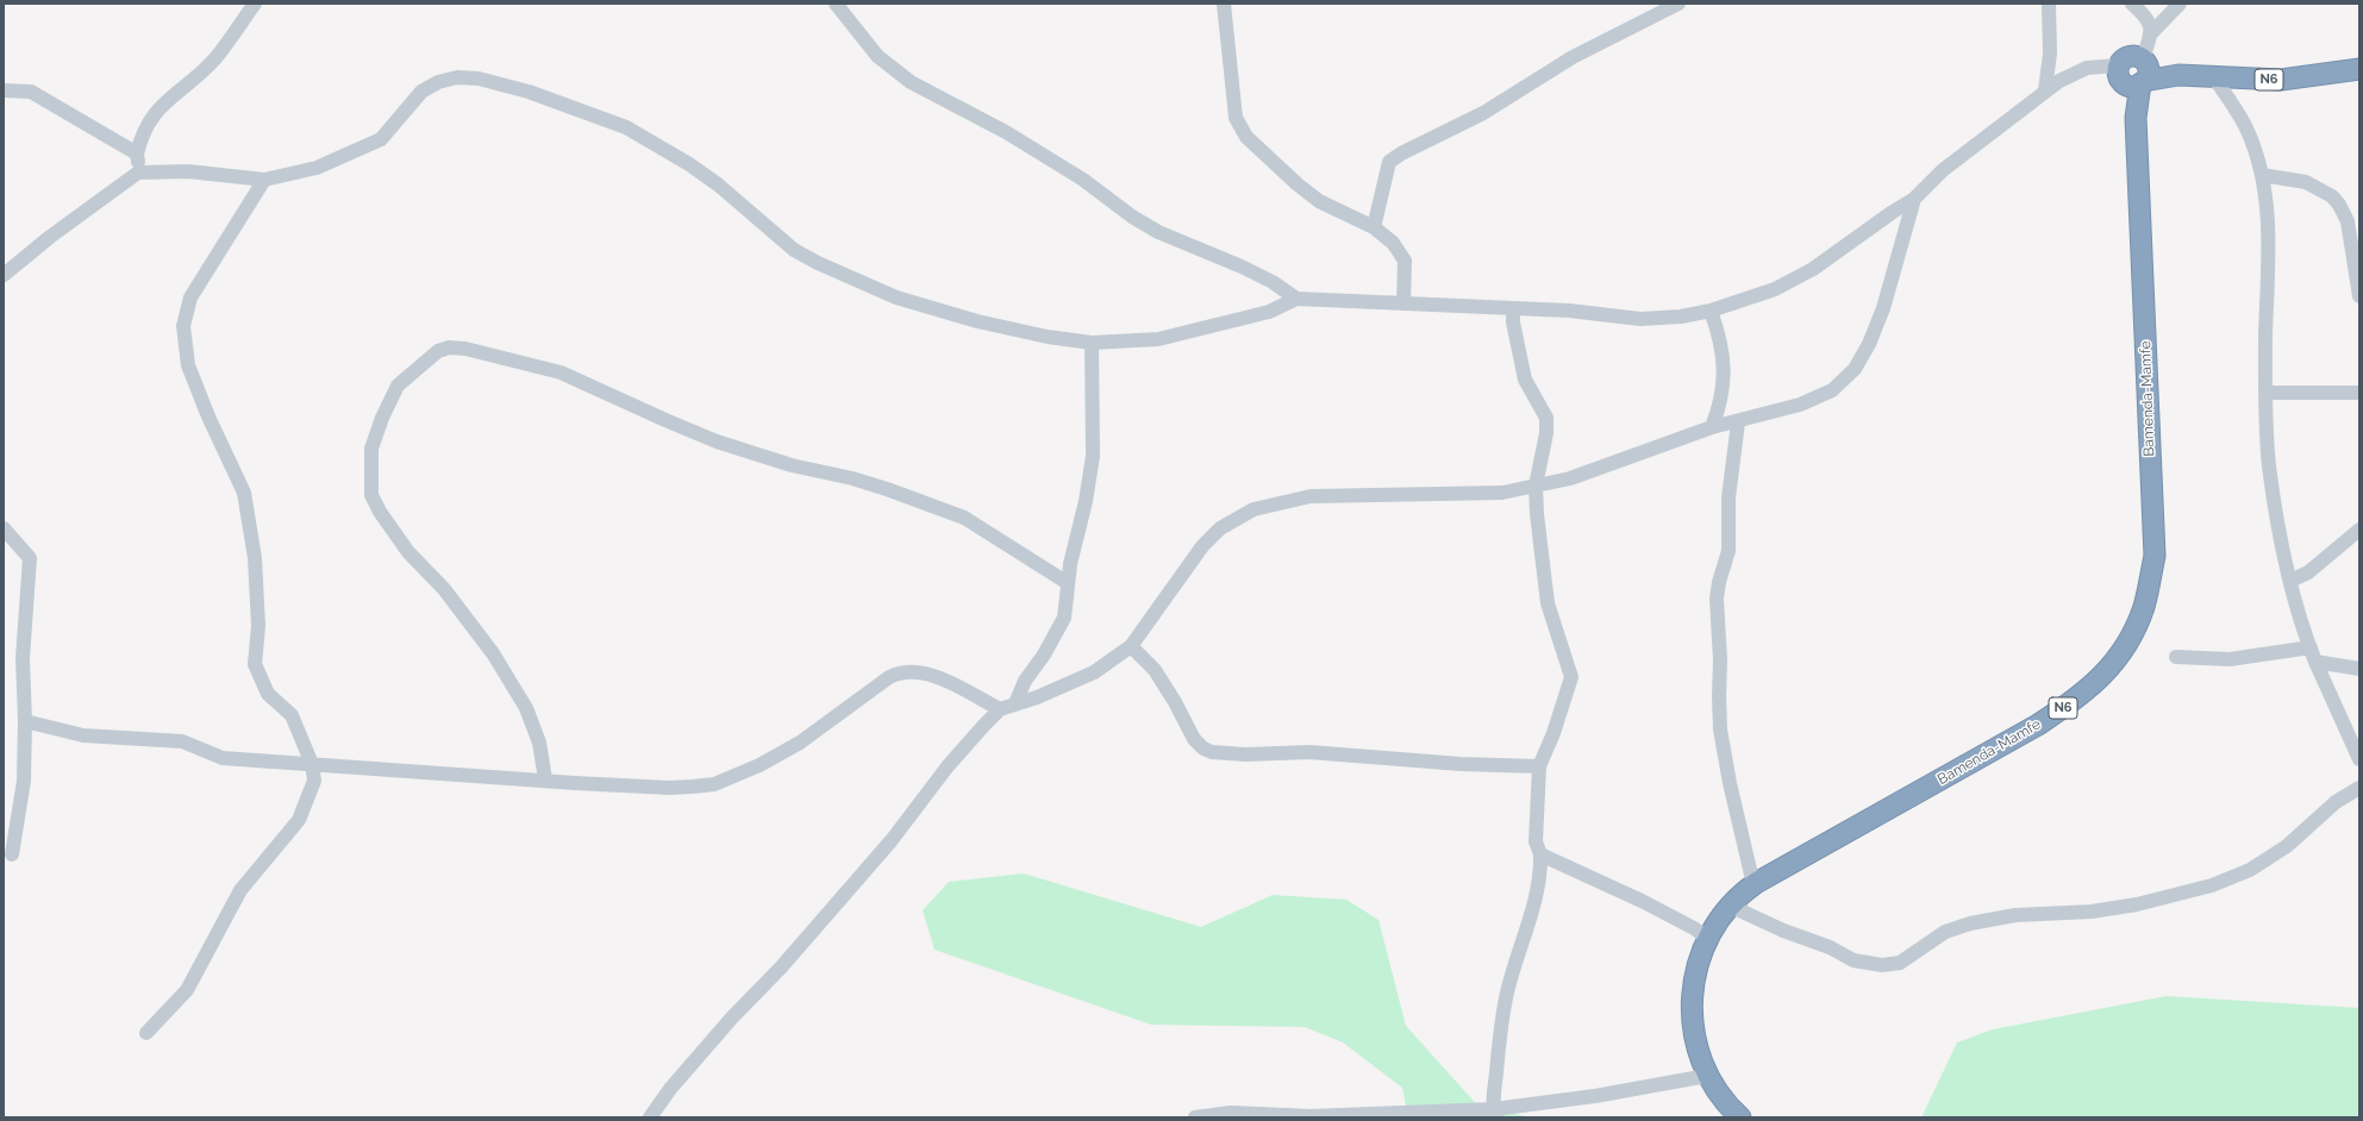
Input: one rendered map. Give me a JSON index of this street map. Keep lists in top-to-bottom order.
{
  "streets": {
    "highway": ["N6", "Bamenda-Mamfe"]
  },
  "crossings": [
    ["N6", "Bamenda-Mamfe"]
  ]
}
